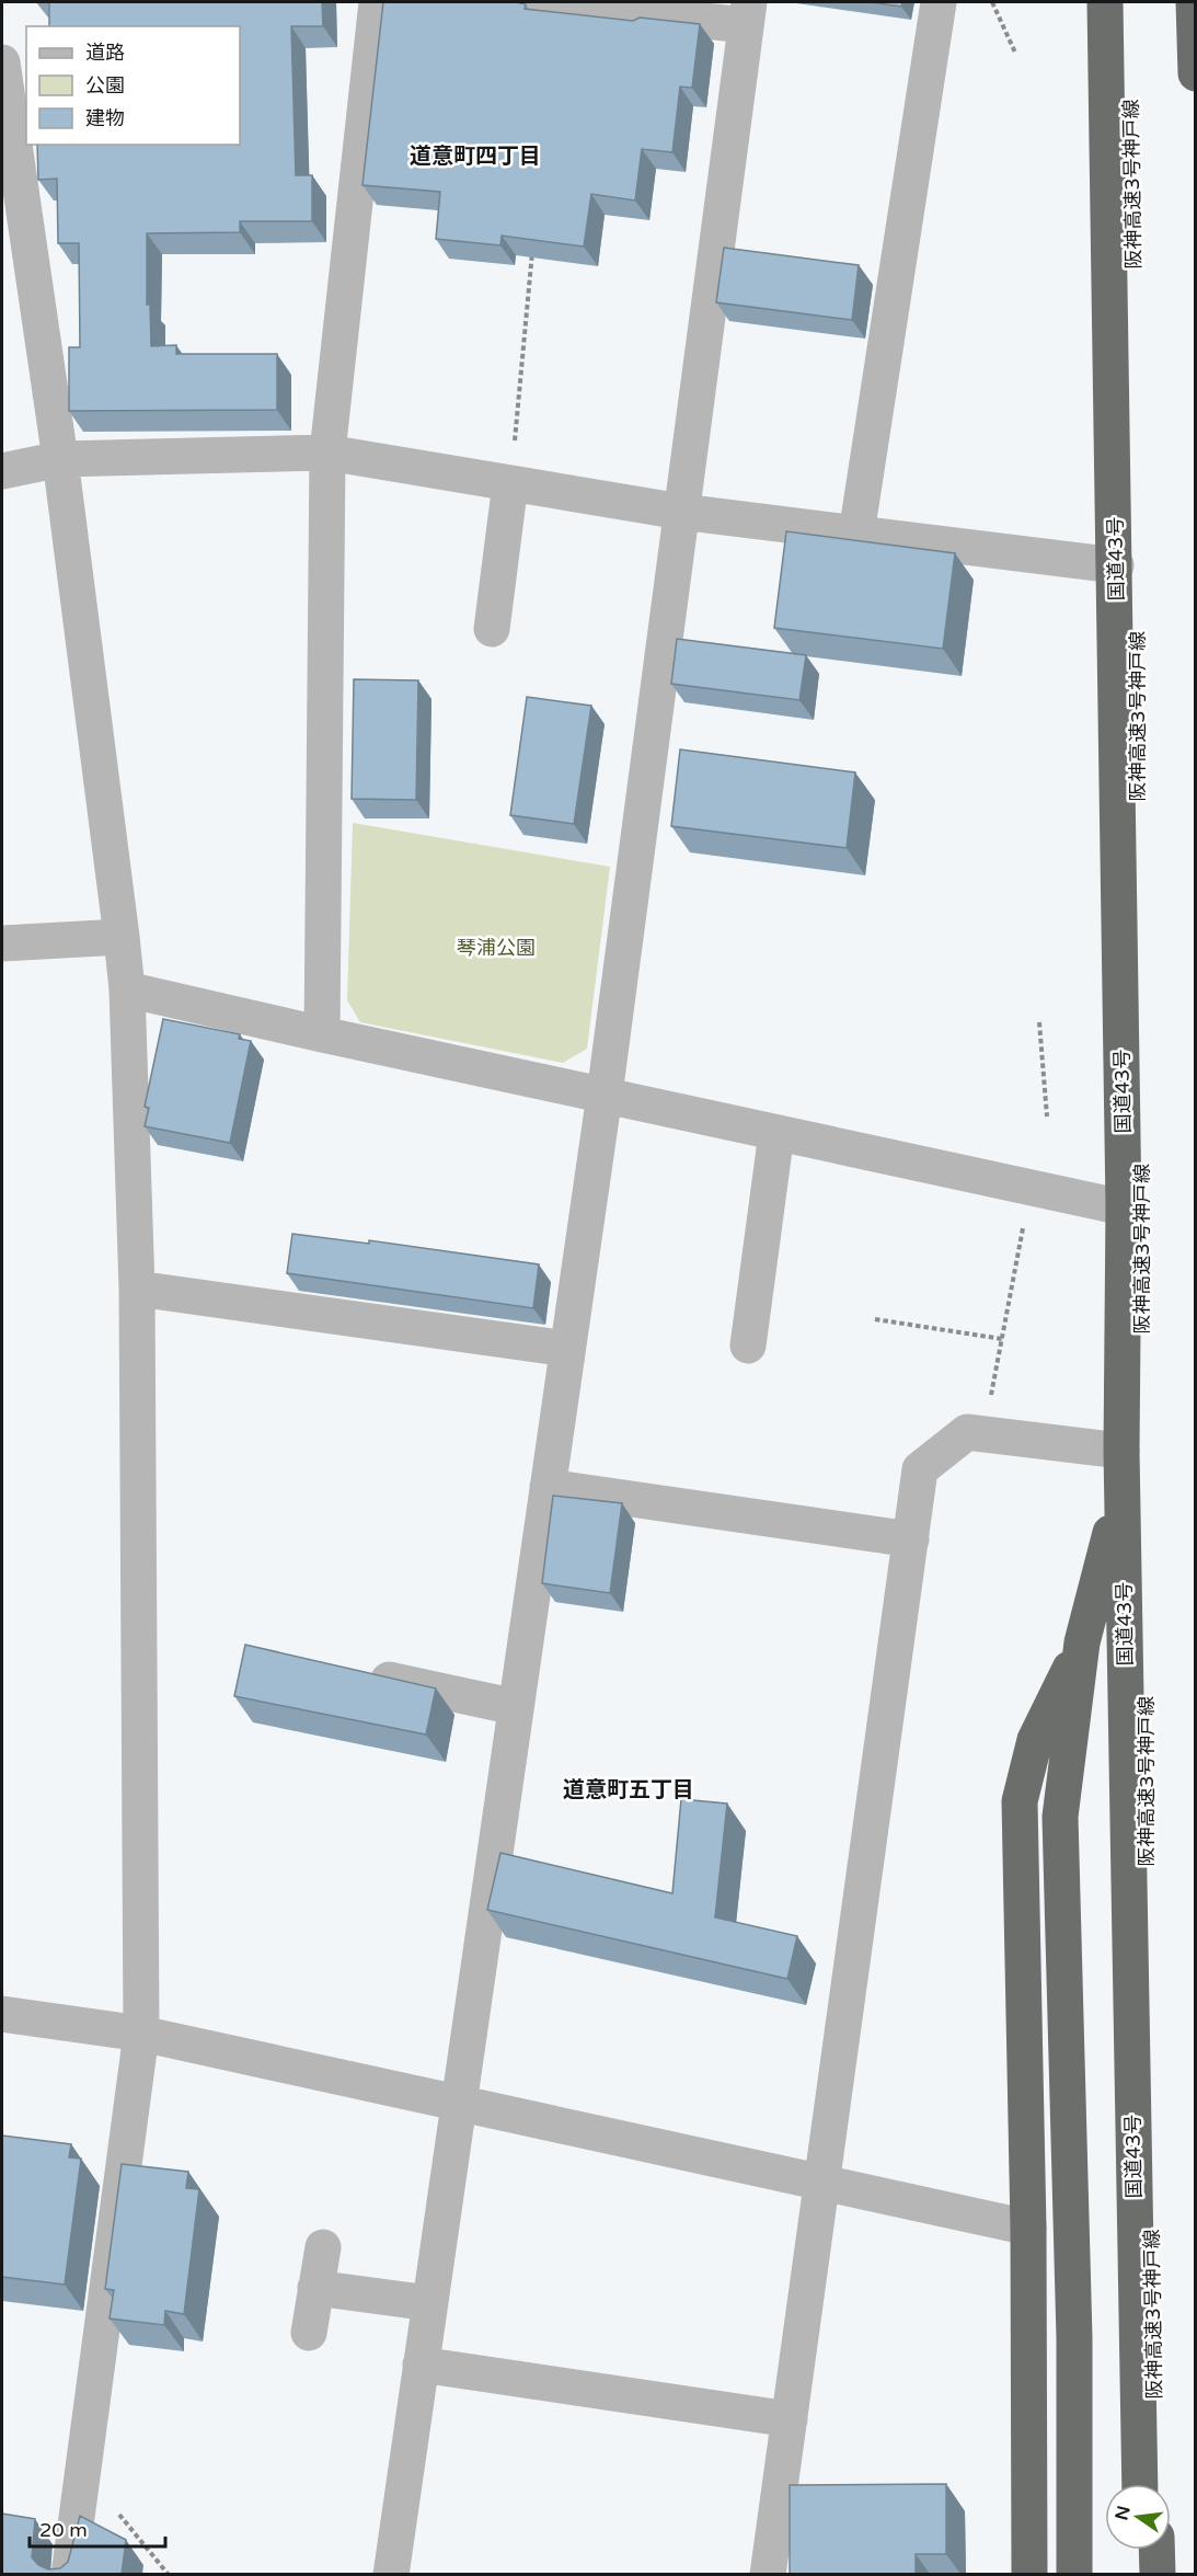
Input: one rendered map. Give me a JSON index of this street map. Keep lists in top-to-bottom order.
{
  "streets": {
    "highway": ["阪神高速3号神戸線", "国道43号"]
  },
  "districts": ["道意町四丁目", "道意町五丁目"],
  "parks": ["琴浦公園"],
  "legend": ["道路", "公園", "建物"],
  "scale_bar": "20 m",
  "north": "left"
}
